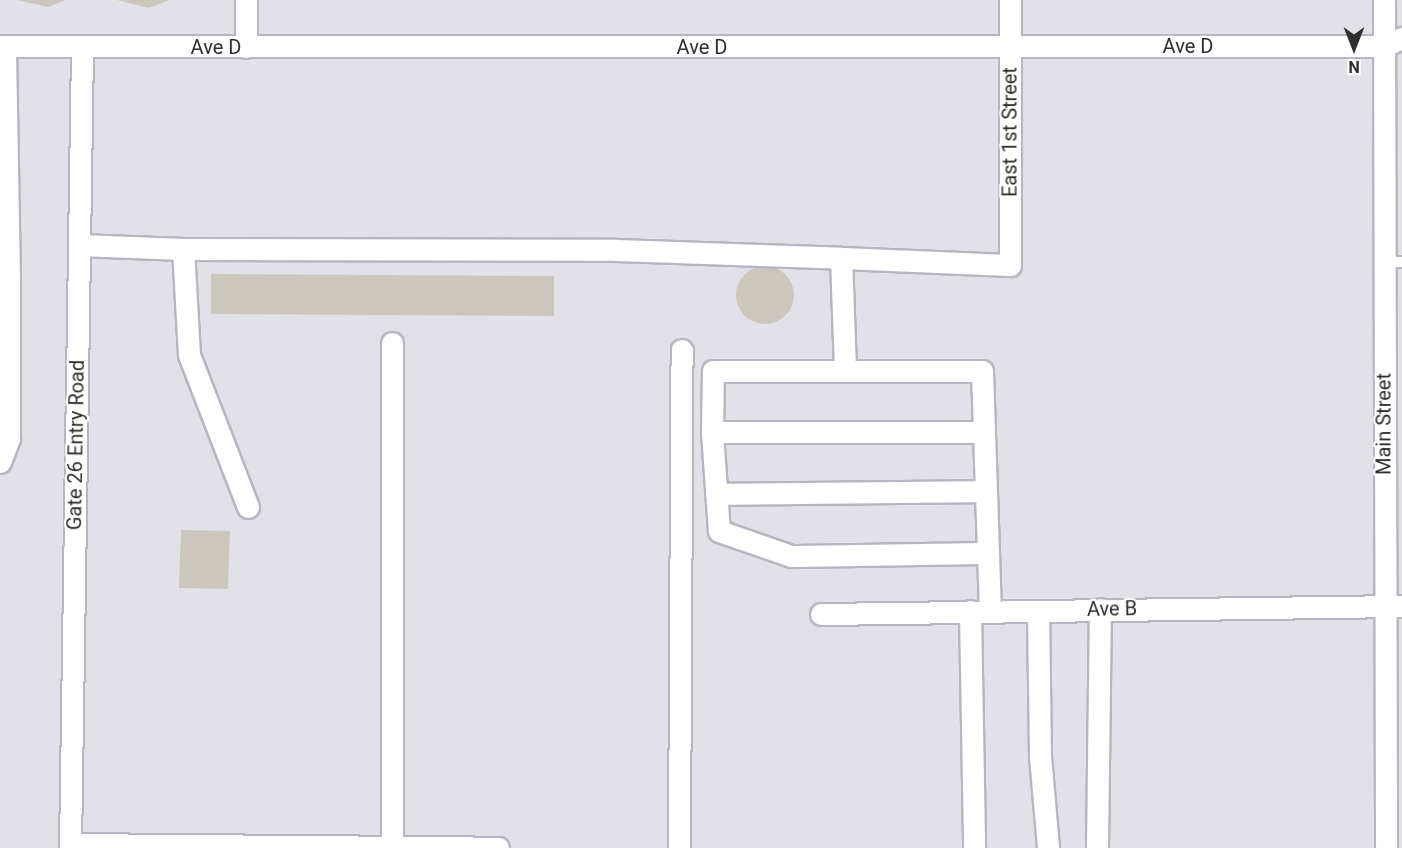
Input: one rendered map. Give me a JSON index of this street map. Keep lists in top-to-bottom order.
{
  "streets": {
    "street": [
      "Ave D",
      "East 1st Street",
      "Main Street",
      "Gate 26 Entry Road",
      "Ave B"
    ]
  },
  "crossings": [
    ["Ave D", "East 1st Street"],
    ["Ave D", "Main Street"],
    ["Ave D", "Gate 26 Entry Road"],
    ["Main Street", "Ave B"]
  ],
  "north": "bottom"
}
